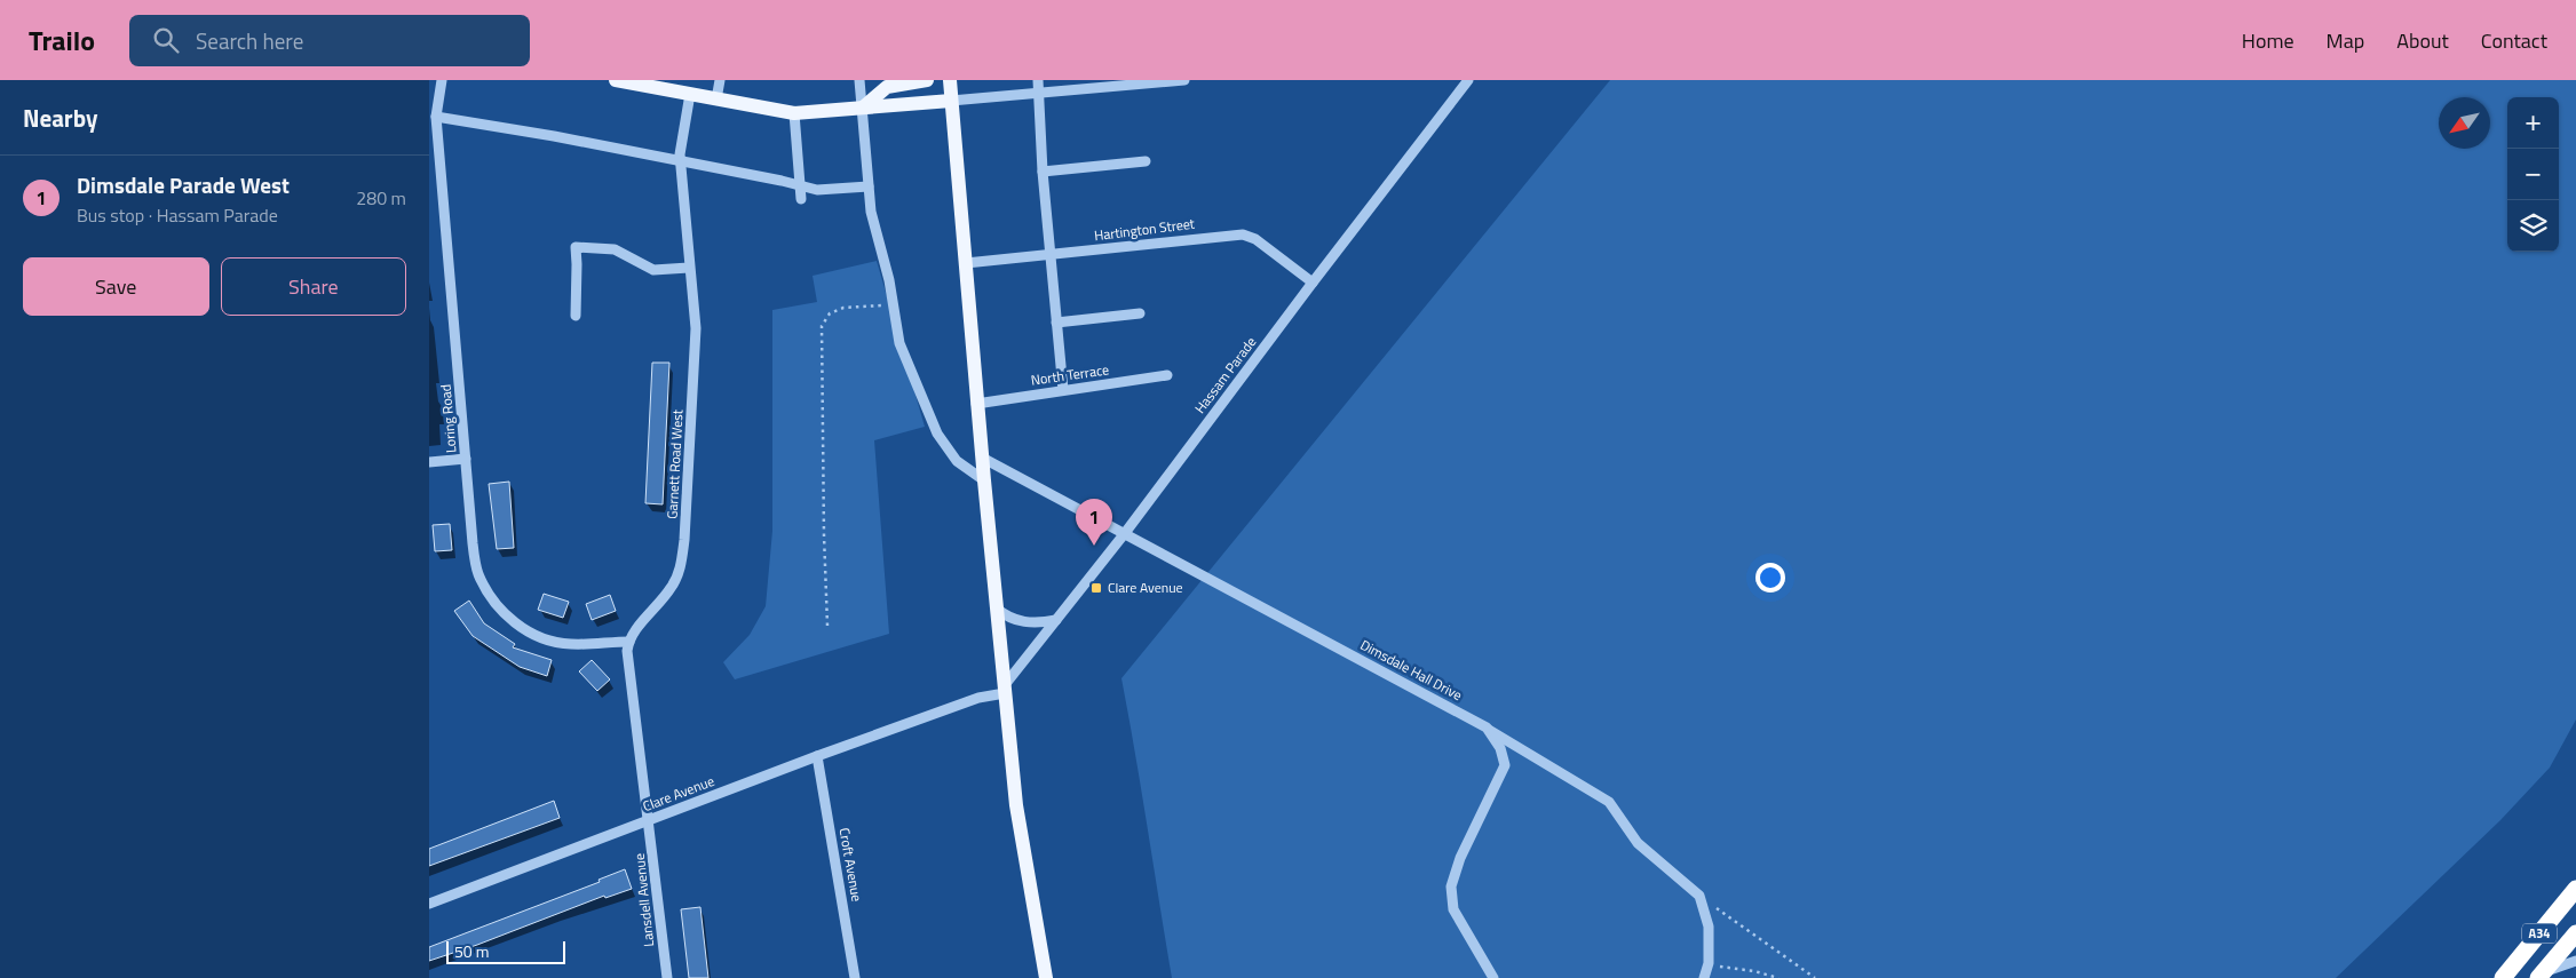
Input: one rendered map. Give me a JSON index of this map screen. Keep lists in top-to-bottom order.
{
  "streets": {
    "highway": ["A34"],
    "street": [
      "Hartington Street",
      "North Terrace",
      "Hassam Parade",
      "Loring Road",
      "Garnett Road West",
      "Dimsdale Hall Drive",
      "Clare Avenue",
      "Croft Avenue",
      "Lansdell Avenue"
    ]
  },
  "crossings": [
    ["Hartington Street", "Hassam Parade"],
    ["Hassam Parade", "Dimsdale Hall Drive"],
    ["Hassam Parade", "Clare Avenue"],
    ["Loring Road", "Garnett Road West"],
    ["Clare Avenue", "Croft Avenue"],
    ["Clare Avenue", "Lansdell Avenue"]
  ],
  "places": {
    "transit": ["Clare Avenue"]
  },
  "scale_bar": "50 m",
  "north": "bottom left",
  "page": {
    "header": "Trailo",
    "search": "Search here",
    "nav": [
      "Home",
      "Map",
      "About",
      "Contact"
    ],
    "heading": "Nearby",
    "map_buttons": ["+", "−"],
    "list": [
      {
        "mark": "1",
        "name": "Dimsdale Parade West",
        "note": "Bus stop · Hassam Parade",
        "value": "280 m"
      }
    ],
    "buttons": ["Save", "Share"],
    "pins": "1",
    "scale": "50 m"
  }
}
